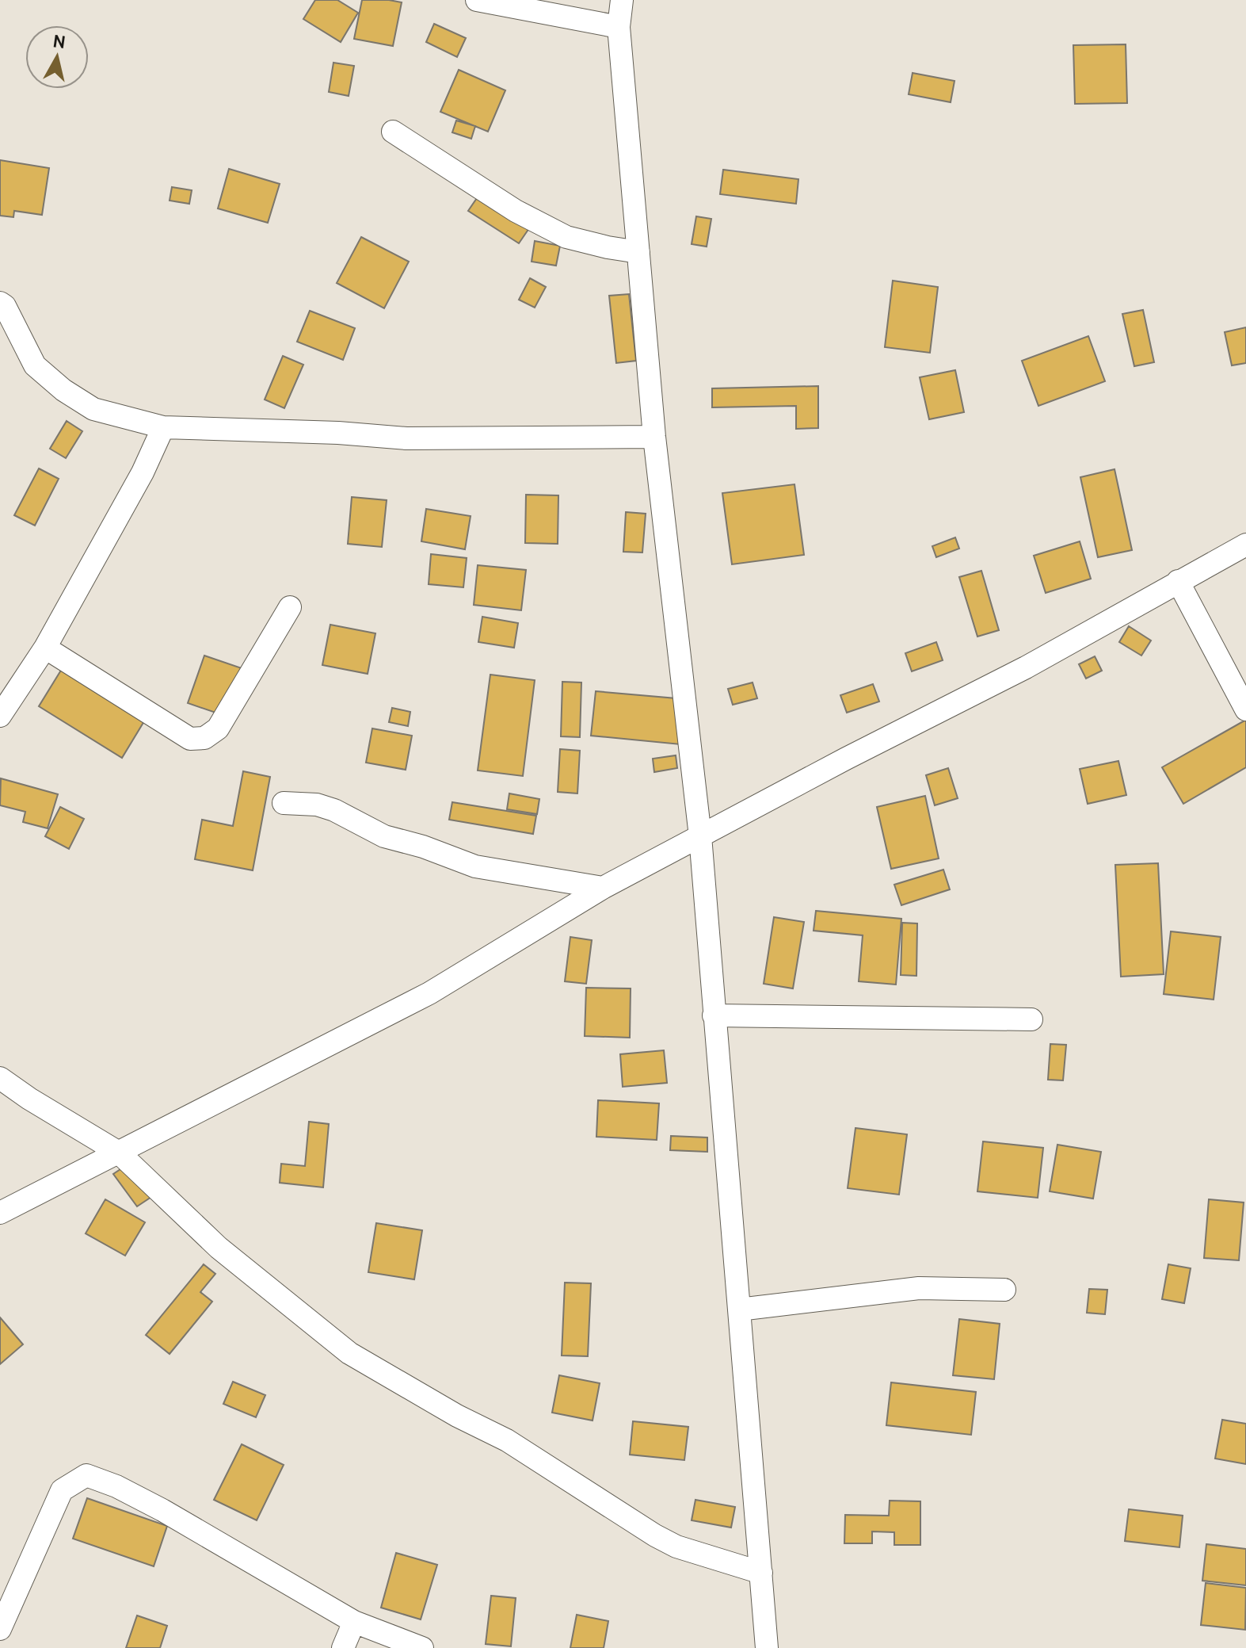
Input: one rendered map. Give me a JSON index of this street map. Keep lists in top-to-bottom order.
{
  "north": "top"
}
